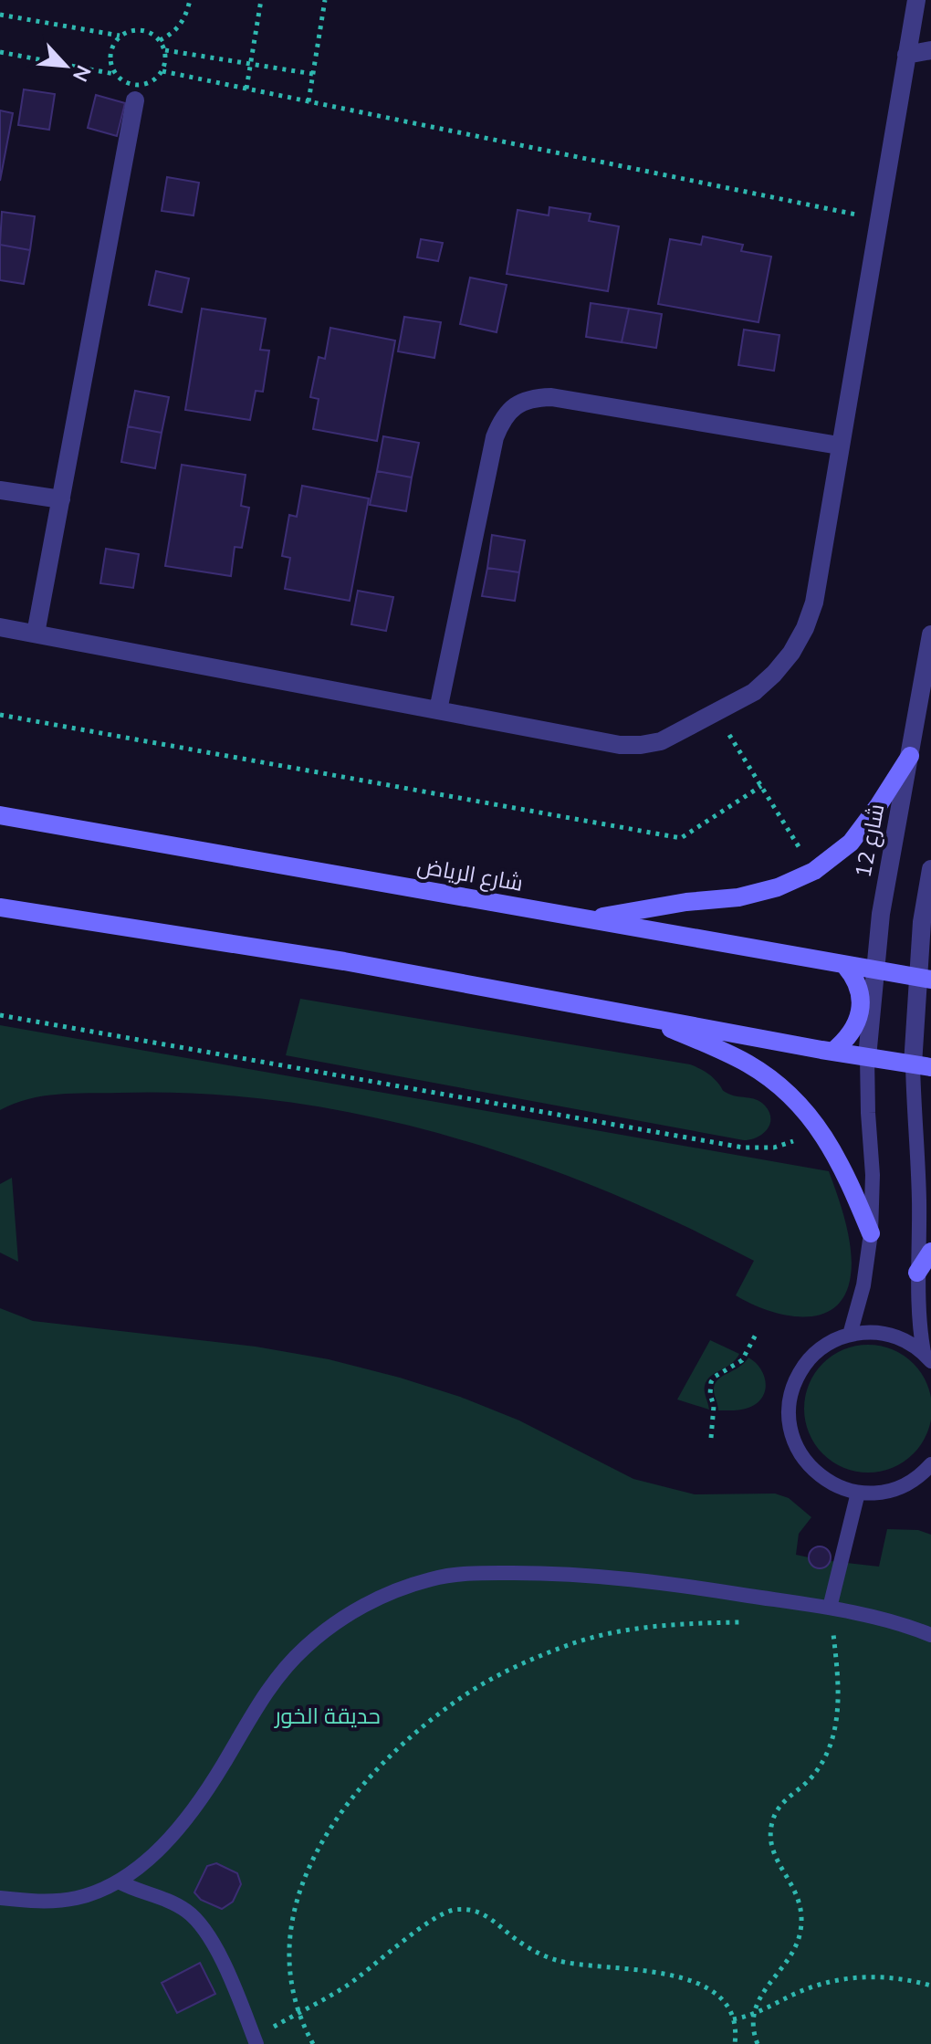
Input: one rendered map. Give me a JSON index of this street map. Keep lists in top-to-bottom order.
{
  "streets": {
    "main road": ["شارع الرياض"],
    "street": ["شارع 12"]
  },
  "crossings": [
    ["شارع 12", "شارع الرياض"]
  ],
  "parks": ["حديقة الخور"],
  "north": "bottom right"
}
